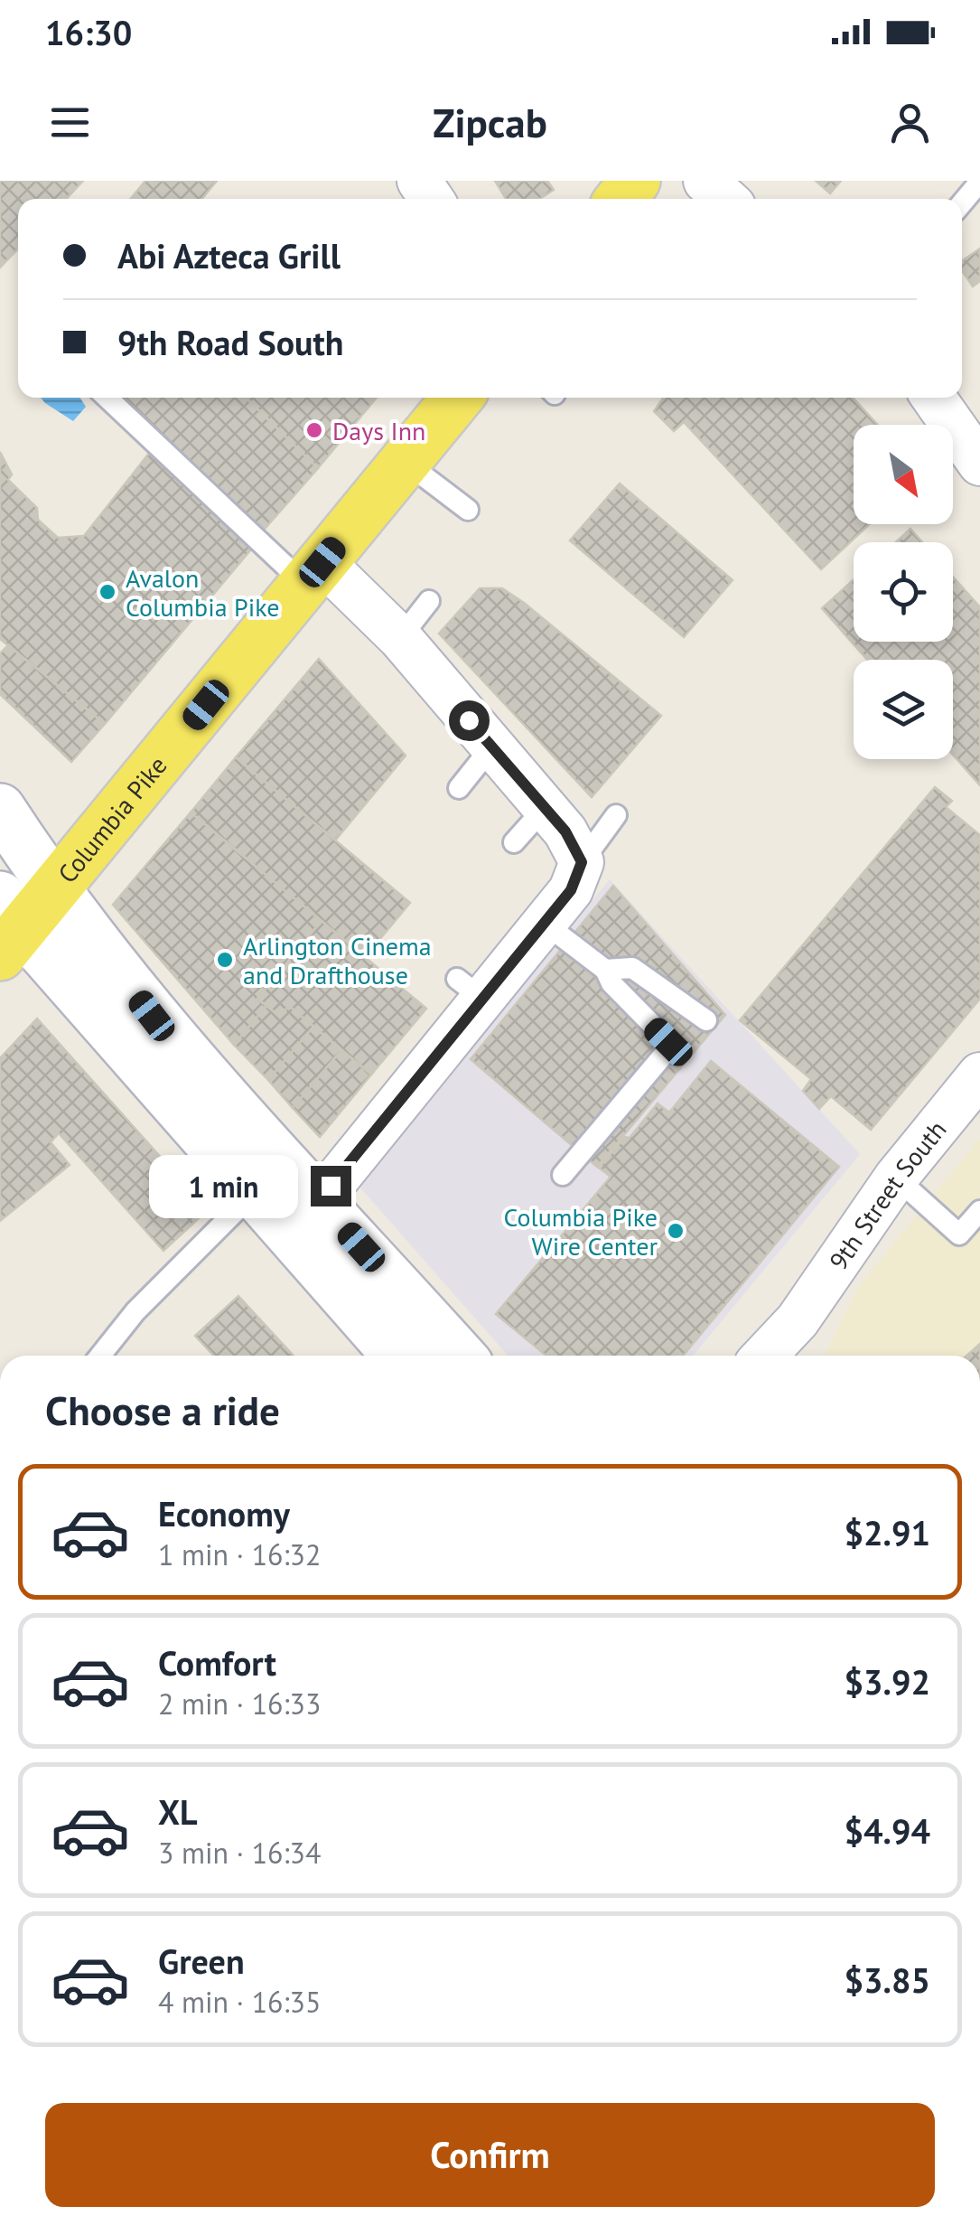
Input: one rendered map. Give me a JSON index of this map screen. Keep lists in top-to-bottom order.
{
  "streets": {
    "main road": ["Columbia Pike"],
    "street": ["9th Street South"]
  },
  "places": [
    "Days Inn",
    "Avalon Columbia Pike",
    "Arlington Cinema and Drafthouse",
    "Columbia Pike Wire Center"
  ],
  "north": "bottom right",
  "page": {
    "status": "16:30",
    "header": "Zipcab",
    "banner": ["Abi Azteca Grill", "9th Road South"],
    "bubble": "1 min",
    "heading": "Choose a ride",
    "list": [
      {
        "name": "Economy",
        "note": "1 min · 16:32",
        "value": "$2.91"
      },
      {
        "name": "Comfort",
        "note": "2 min · 16:33",
        "value": "$3.92"
      },
      {
        "name": "XL",
        "note": "3 min · 16:34",
        "value": "$4.94"
      },
      {
        "name": "Green",
        "note": "4 min · 16:35",
        "value": "$3.85"
      }
    ],
    "buttons": "Confirm"
  }
}
